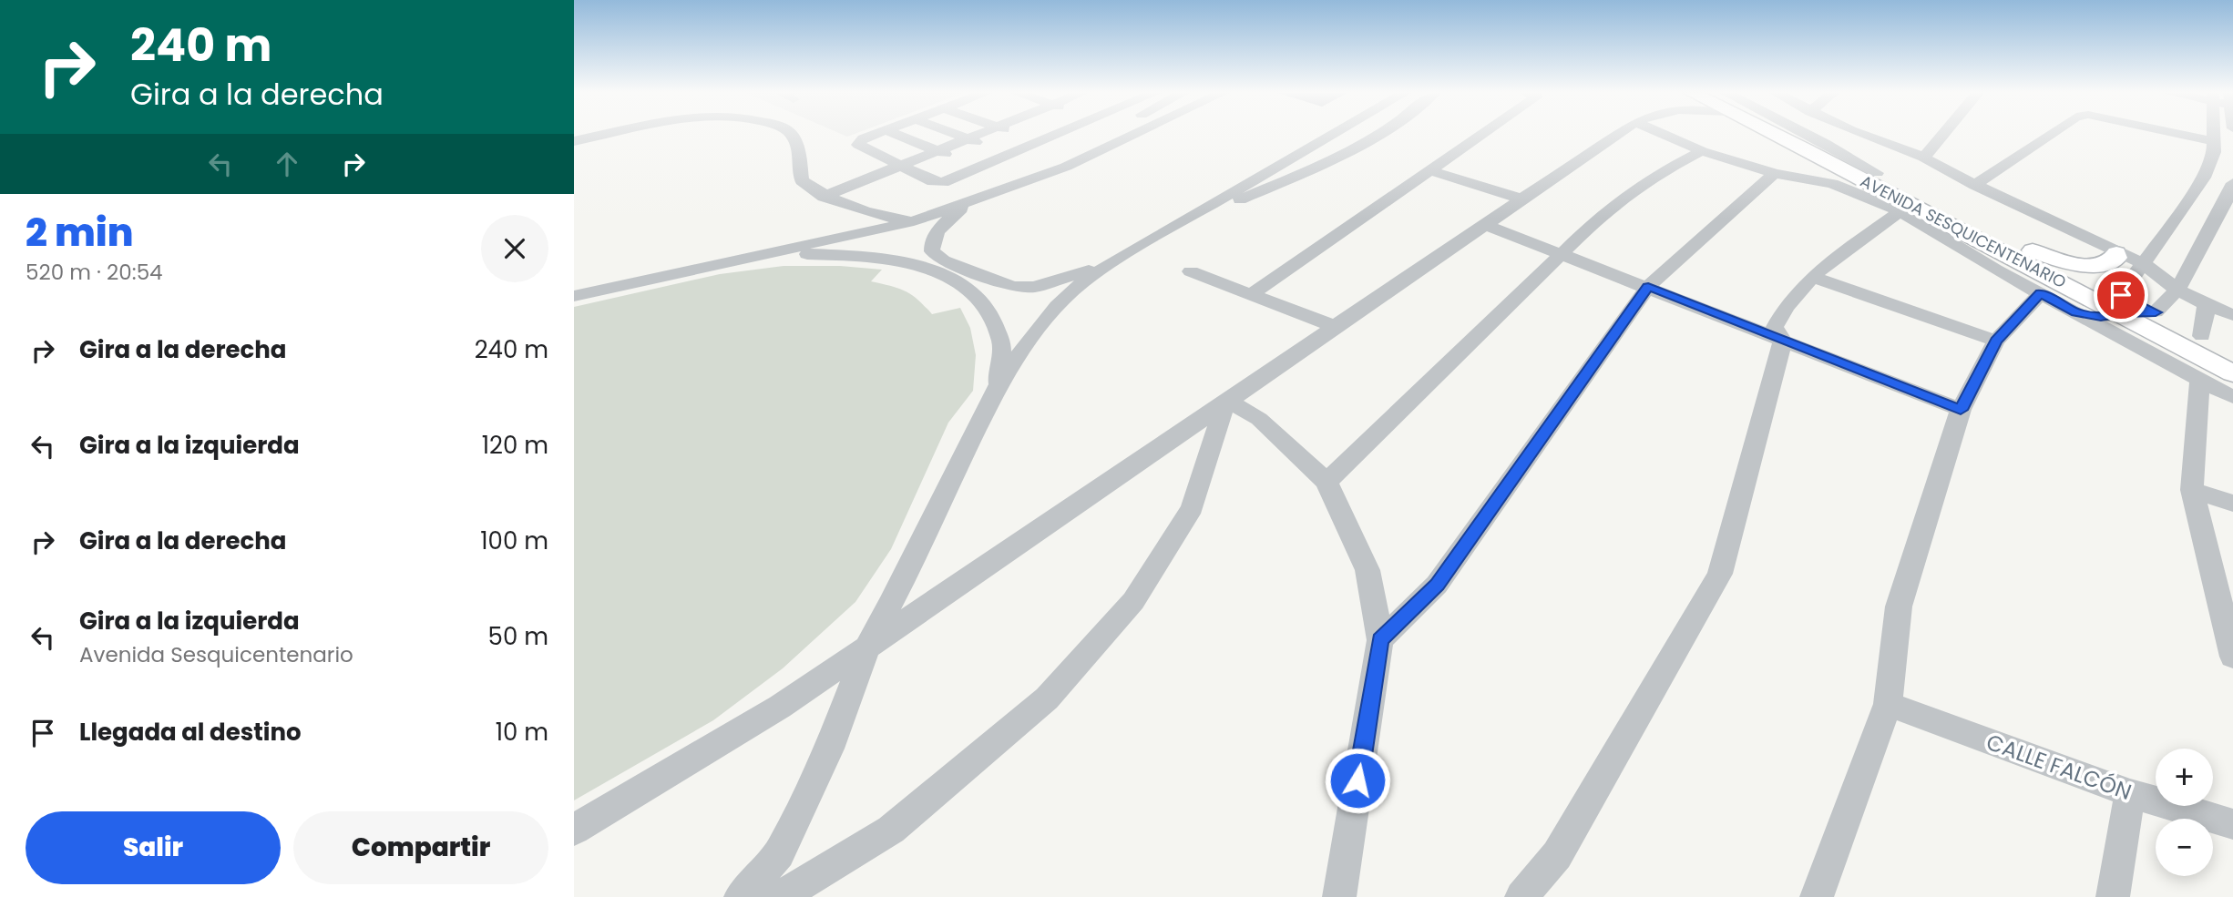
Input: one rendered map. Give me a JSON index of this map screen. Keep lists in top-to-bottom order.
{
  "streets": {
    "main road": ["AVENIDA SESQUICENTENARIO"],
    "street": ["CALLE FALCÓN"]
  },
  "page": {
    "turn": ["240 m", "Gira a la derecha"],
    "heading": ["2 min", "520 m · 20:54"],
    "list": [
      {
        "name": "Gira a la derecha",
        "value": "240 m"
      },
      {
        "name": "Gira a la izquierda",
        "value": "120 m"
      },
      {
        "name": "Gira a la derecha",
        "value": "100 m"
      },
      {
        "name": "Gira a la izquierda",
        "note": "Avenida Sesquicentenario",
        "value": "50 m"
      },
      {
        "name": "Llegada al destino",
        "value": "10 m"
      }
    ],
    "map_buttons": ["+", "−"],
    "buttons": ["Salir", "Compartir"]
  }
}
